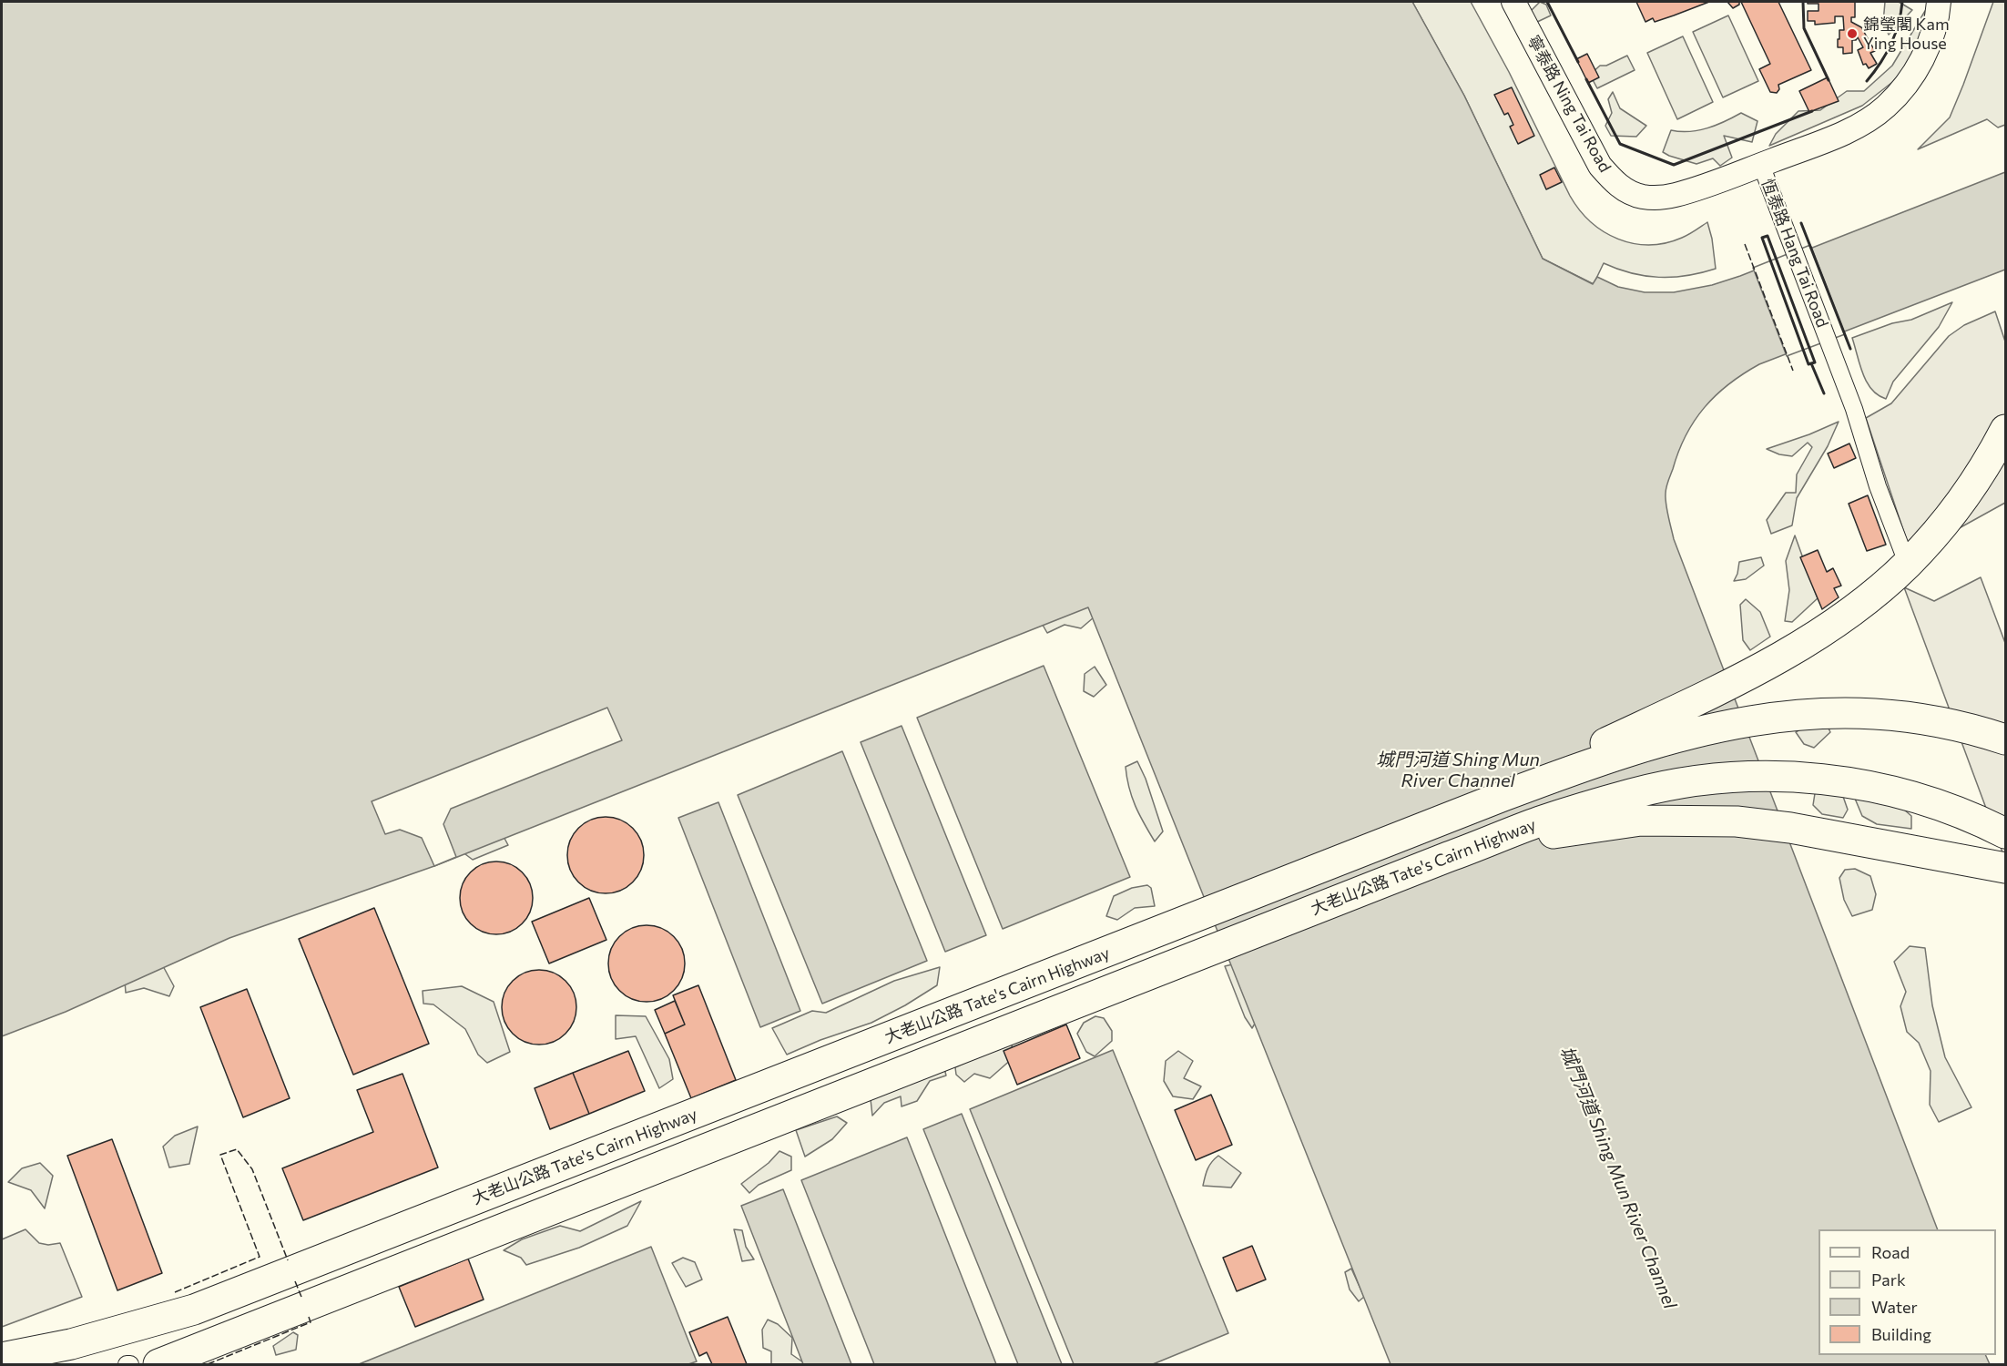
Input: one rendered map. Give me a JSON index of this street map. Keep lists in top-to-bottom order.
{
  "streets": {
    "highway": ["大老山公路 Tate's Cairn Highway"],
    "street": ["寧泰路 Ning Tai Road", "恆泰路 Hang Tai Road"]
  },
  "crossings": [
    ["寧泰路 Ning Tai Road", "恆泰路 Hang Tai Road"]
  ],
  "water": ["城門河道 Shing Mun River Channel"],
  "places": ["錦瑩閣 Kam Ying House"],
  "legend": [
    "Road",
    "Park",
    "Water",
    "Building"
  ]
}
